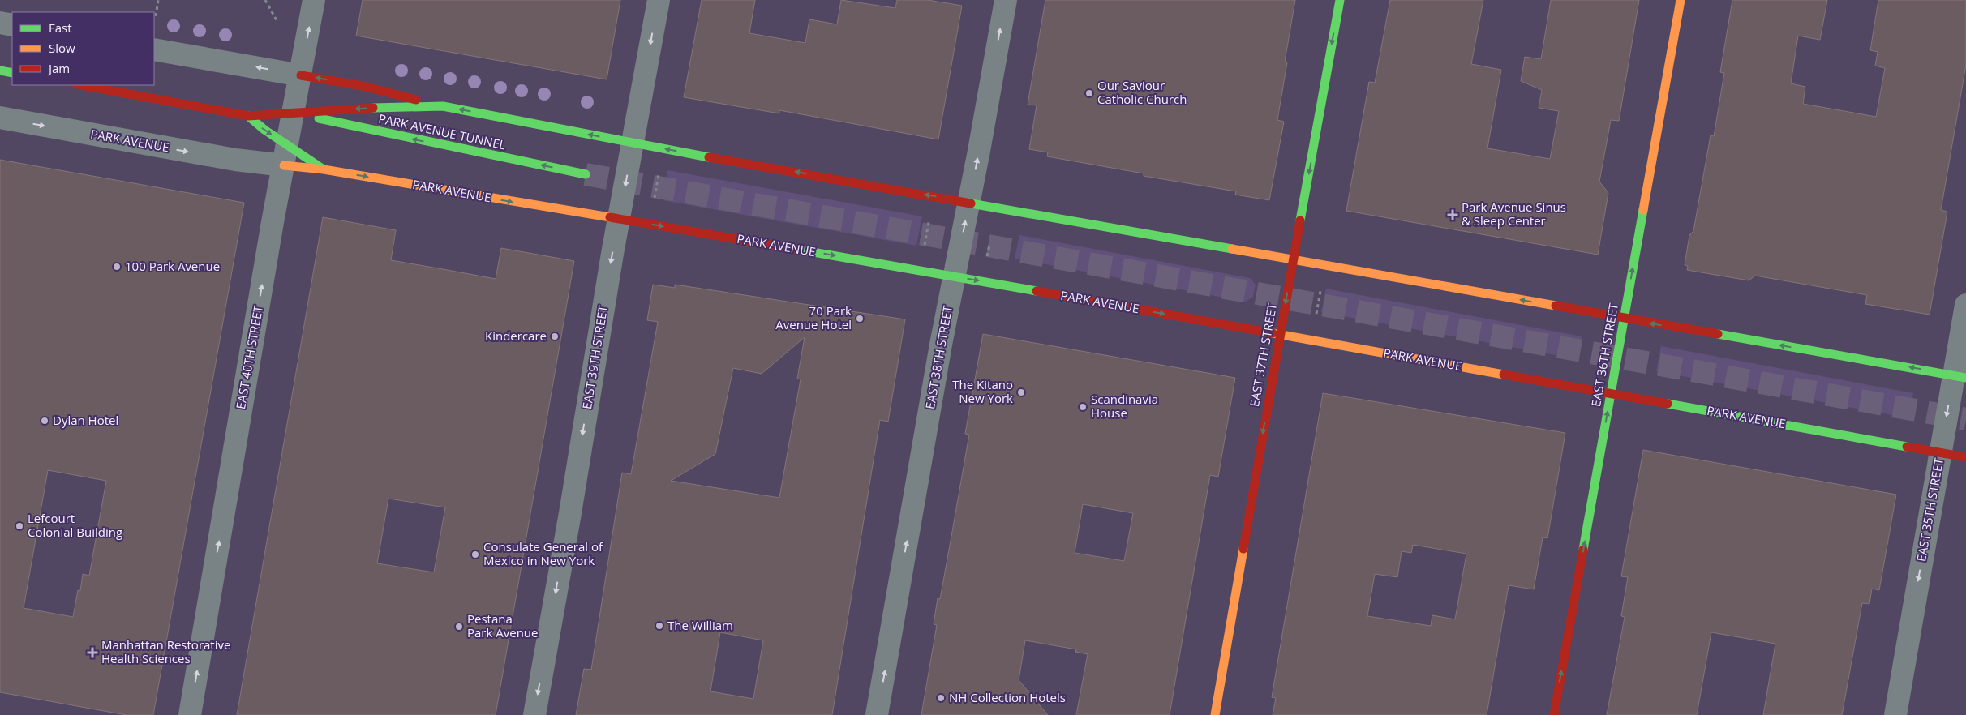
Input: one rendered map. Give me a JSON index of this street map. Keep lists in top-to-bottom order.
{
  "streets": {
    "main road": [
      "PARK AVENUE TUNNEL",
      "PARK AVENUE",
      "EAST 37TH STREET",
      "EAST 36TH STREET"
    ],
    "street": [
      "EAST 40TH STREET",
      "EAST 39TH STREET",
      "EAST 38TH STREET",
      "EAST 35TH STREET"
    ]
  },
  "crossings": [
    ["PARK AVENUE TUNNEL", "EAST 40TH STREET"],
    ["PARK AVENUE", "EAST 37TH STREET"],
    ["PARK AVENUE", "EAST 36TH STREET"],
    ["PARK AVENUE", "EAST 40TH STREET"],
    ["PARK AVENUE", "EAST 39TH STREET"],
    ["PARK AVENUE", "EAST 38TH STREET"],
    ["PARK AVENUE", "EAST 35TH STREET"]
  ],
  "one_way": [
    "EAST 37TH STREET",
    "EAST 36TH STREET",
    "EAST 40TH STREET",
    "EAST 39TH STREET",
    "EAST 38TH STREET",
    "EAST 35TH STREET"
  ],
  "places": {
    "other": [
      "Our Saviour Catholic Church",
      "100 Park Avenue",
      "70 Park Avenue Hotel",
      "Kindercare",
      "The Kitano New York",
      "Scandinavia House",
      "Dylan Hotel",
      "Lefcourt Colonial Building",
      "Consulate General of Mexico in New York",
      "The William",
      "Pestana Park Avenue",
      "NH Collection Hotels"
    ],
    "health": ["Park Avenue Sinus & Sleep Center", "Manhattan Restorative Health Sciences"]
  },
  "legend": ["Fast", "Slow", "Jam"]
}
